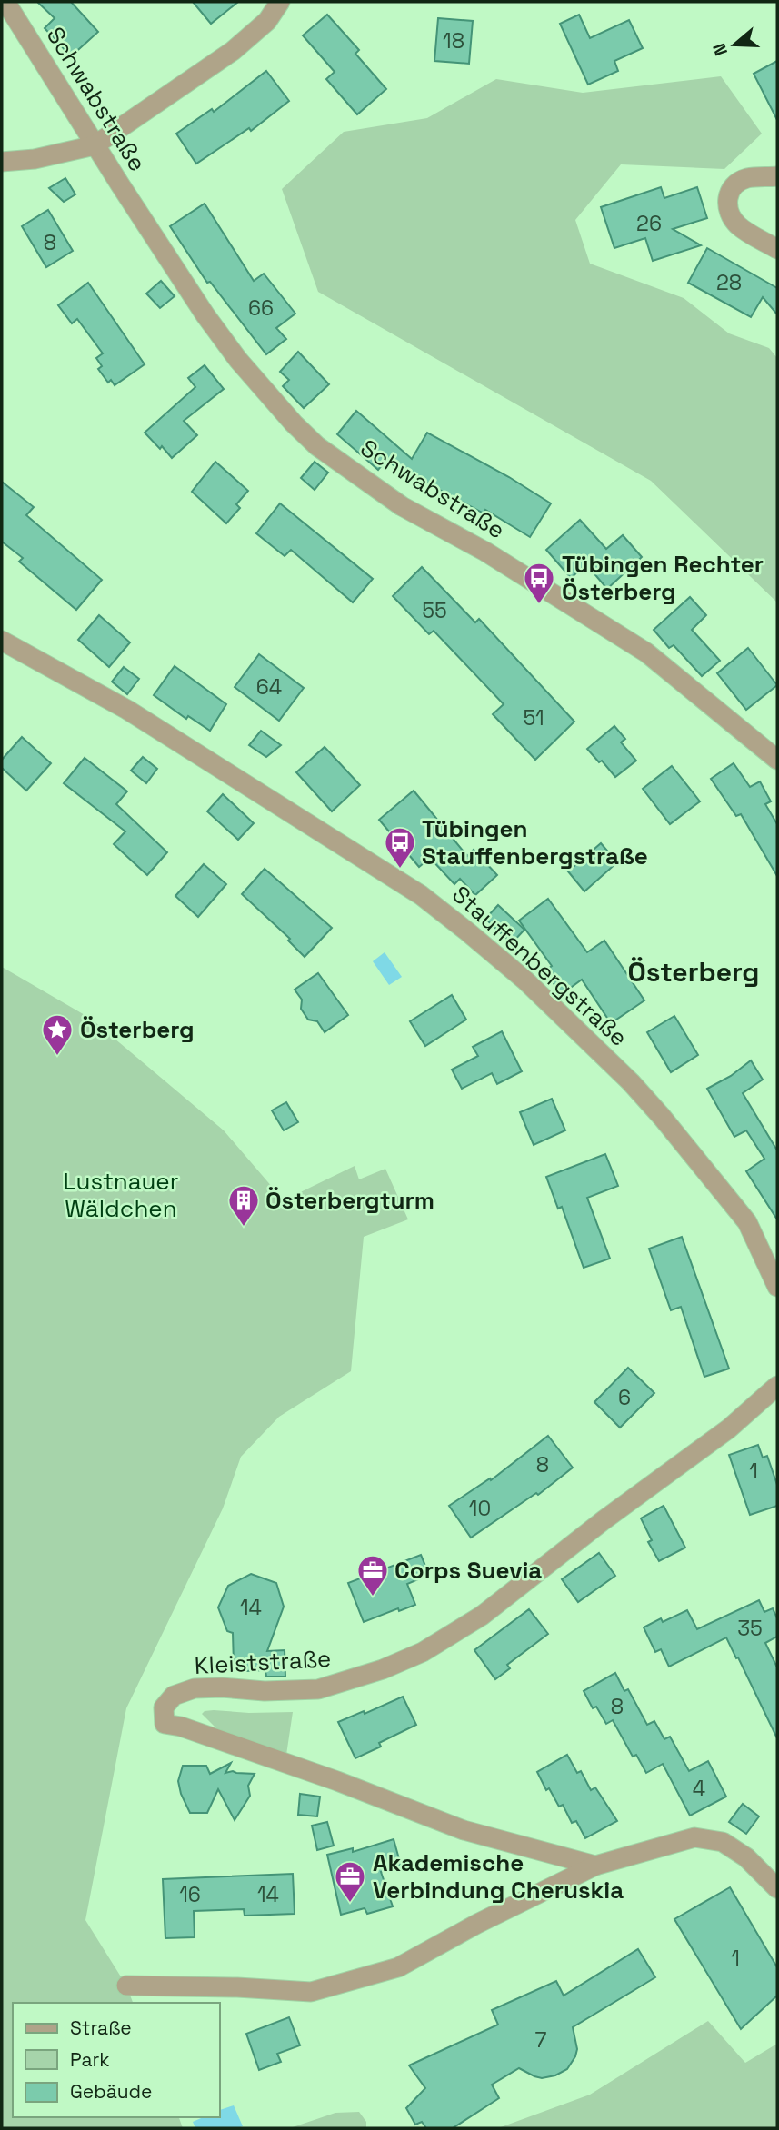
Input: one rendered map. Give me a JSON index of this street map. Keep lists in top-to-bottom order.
{
  "streets": {
    "street": ["Schwabstraße", "Stauffenbergstraße", "Kleiststraße"]
  },
  "districts": ["Österberg"],
  "parks": ["Lustnauer Wäldchen"],
  "places": {
    "bus stop": ["Tübingen Rechter Österberg", "Tübingen Stauffenbergstraße"],
    "place": ["Österberg"],
    "building": ["Österbergturm"],
    "office": ["Corps Suevia", "Akademische Verbindung Cheruskia"]
  },
  "house_numbers": [
    "18",
    "26",
    "8",
    "28",
    "66",
    "55",
    "64",
    "51",
    "6",
    "8",
    "1",
    "10",
    "14",
    "35",
    "8",
    "4",
    "16",
    "14",
    "1",
    "7"
  ],
  "legend": ["Straße", "Park", "Gebäude"],
  "north": "left"
}
